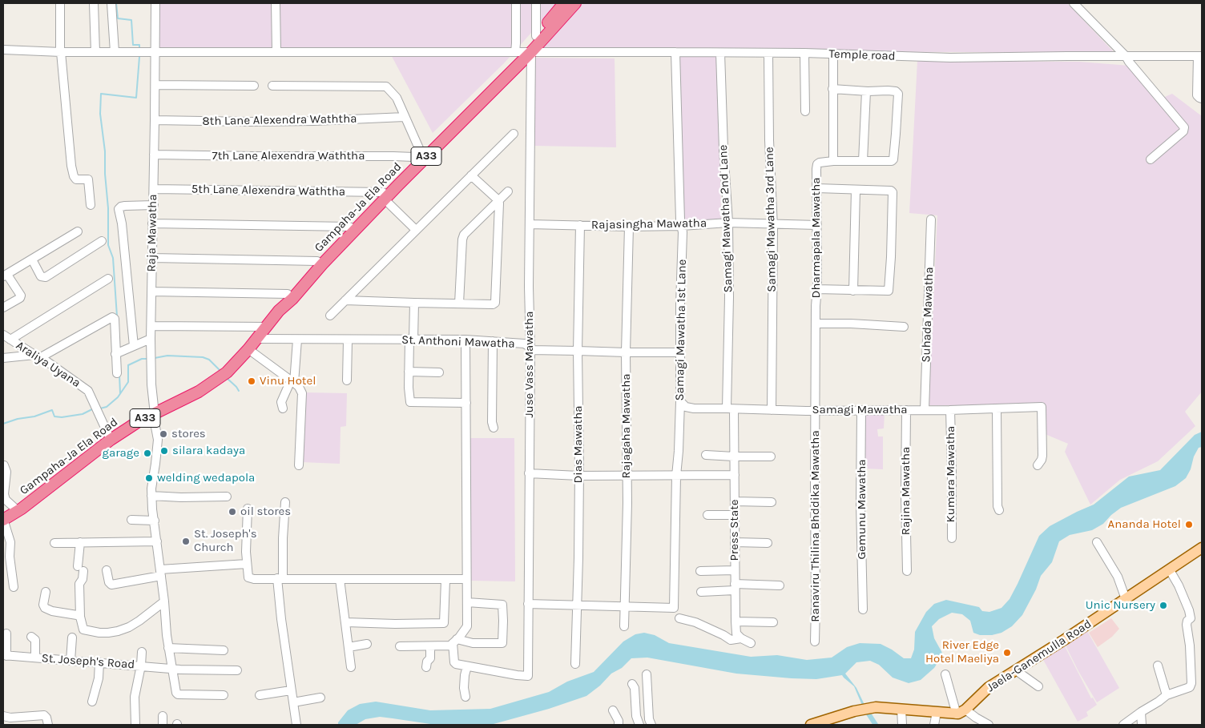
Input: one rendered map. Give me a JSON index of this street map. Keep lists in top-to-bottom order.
{
  "streets": {
    "highway": ["A33", "Gampaha-Ja Ela Road"],
    "main road": ["Jaela-Ganemulla Road"],
    "street": [
      "Temple road",
      "8th Lane Alexendra Waththa",
      "7th Lane Alexendra Waththa",
      "5th Lane Alexendra Waththa",
      "Samagi Mawatha 2nd Lane",
      "Samagi Mawatha 3rd Lane",
      "Rajasingha Mawatha",
      "Raja Mawatha",
      "Dharmapala Mawatha",
      "Suhada Mawatha",
      "Samagi Mawatha 1st Lane",
      "St. Anthoni Mawatha",
      "Araliya Uyana",
      "Juse Vass Mawatha",
      "Samagi Mawatha",
      "Rajagaha Mawatha",
      "Dias Mawatha",
      "Kumara Mawatha",
      "Rajina Mawatha",
      "Gemunu Mawatha",
      "Ranaviru Thilina Bhddika Mawatha",
      "Press State",
      "St. Joseph's Road"
    ]
  },
  "crossings": [
    ["Temple road", "Gampaha-Ja Ela Road"],
    ["Temple road", "Samagi Mawatha 2nd Lane"],
    ["Temple road", "Samagi Mawatha 3rd Lane"],
    ["Temple road", "Raja Mawatha"],
    ["Temple road", "Samagi Mawatha 1st Lane"],
    ["Temple road", "Juse Vass Mawatha"],
    ["8th Lane Alexendra Waththa", "Raja Mawatha"],
    ["7th Lane Alexendra Waththa", "Gampaha-Ja Ela Road"],
    ["7th Lane Alexendra Waththa", "Raja Mawatha"],
    ["5th Lane Alexendra Waththa", "Gampaha-Ja Ela Road"],
    ["5th Lane Alexendra Waththa", "Raja Mawatha"],
    ["Gampaha-Ja Ela Road", "Raja Mawatha"],
    ["Gampaha-Ja Ela Road", "St. Anthoni Mawatha"],
    ["Gampaha-Ja Ela Road", "Araliya Uyana"],
    ["Gampaha-Ja Ela Road", "Juse Vass Mawatha"],
    ["Samagi Mawatha 2nd Lane", "Rajasingha Mawatha"],
    ["Samagi Mawatha 2nd Lane", "Samagi Mawatha"],
    ["Samagi Mawatha 2nd Lane", "Press State"],
    ["Samagi Mawatha 3rd Lane", "Rajasingha Mawatha"],
    ["Samagi Mawatha 3rd Lane", "Samagi Mawatha"],
    ["Rajasingha Mawatha", "Dharmapala Mawatha"],
    ["Rajasingha Mawatha", "Samagi Mawatha 1st Lane"],
    ["Rajasingha Mawatha", "Juse Vass Mawatha"],
    ["Rajasingha Mawatha", "Rajagaha Mawatha"],
    ["Rajasingha Mawatha", "Dias Mawatha"],
    ["Raja Mawatha", "St. Joseph's Road"],
    ["Dharmapala Mawatha", "Samagi Mawatha"],
    ["Dharmapala Mawatha", "Ranaviru Thilina Bhddika Mawatha"],
    ["Suhada Mawatha", "Samagi Mawatha"],
    ["Samagi Mawatha 1st Lane", "St. Anthoni Mawatha"],
    ["Samagi Mawatha 1st Lane", "Samagi Mawatha"],
    ["Samagi Mawatha 1st Lane", "Rajagaha Mawatha"],
    ["St. Anthoni Mawatha", "Juse Vass Mawatha"],
    ["St. Anthoni Mawatha", "Rajagaha Mawatha"],
    ["St. Anthoni Mawatha", "Dias Mawatha"],
    ["Samagi Mawatha", "Kumara Mawatha"],
    ["Samagi Mawatha", "Rajina Mawatha"],
    ["Samagi Mawatha", "Gemunu Mawatha"],
    ["Samagi Mawatha", "Ranaviru Thilina Bhddika Mawatha"],
    ["Samagi Mawatha", "Press State"]
  ],
  "places": [
    "Vinu Hotel",
    "stores",
    "silara kadaya",
    "garage",
    "welding wedapola",
    "oil stores",
    "Ananda Hotel",
    "St. Joseph's Church",
    "Unic Nursery",
    "River Edge Hotel Maeliya"
  ]
}
